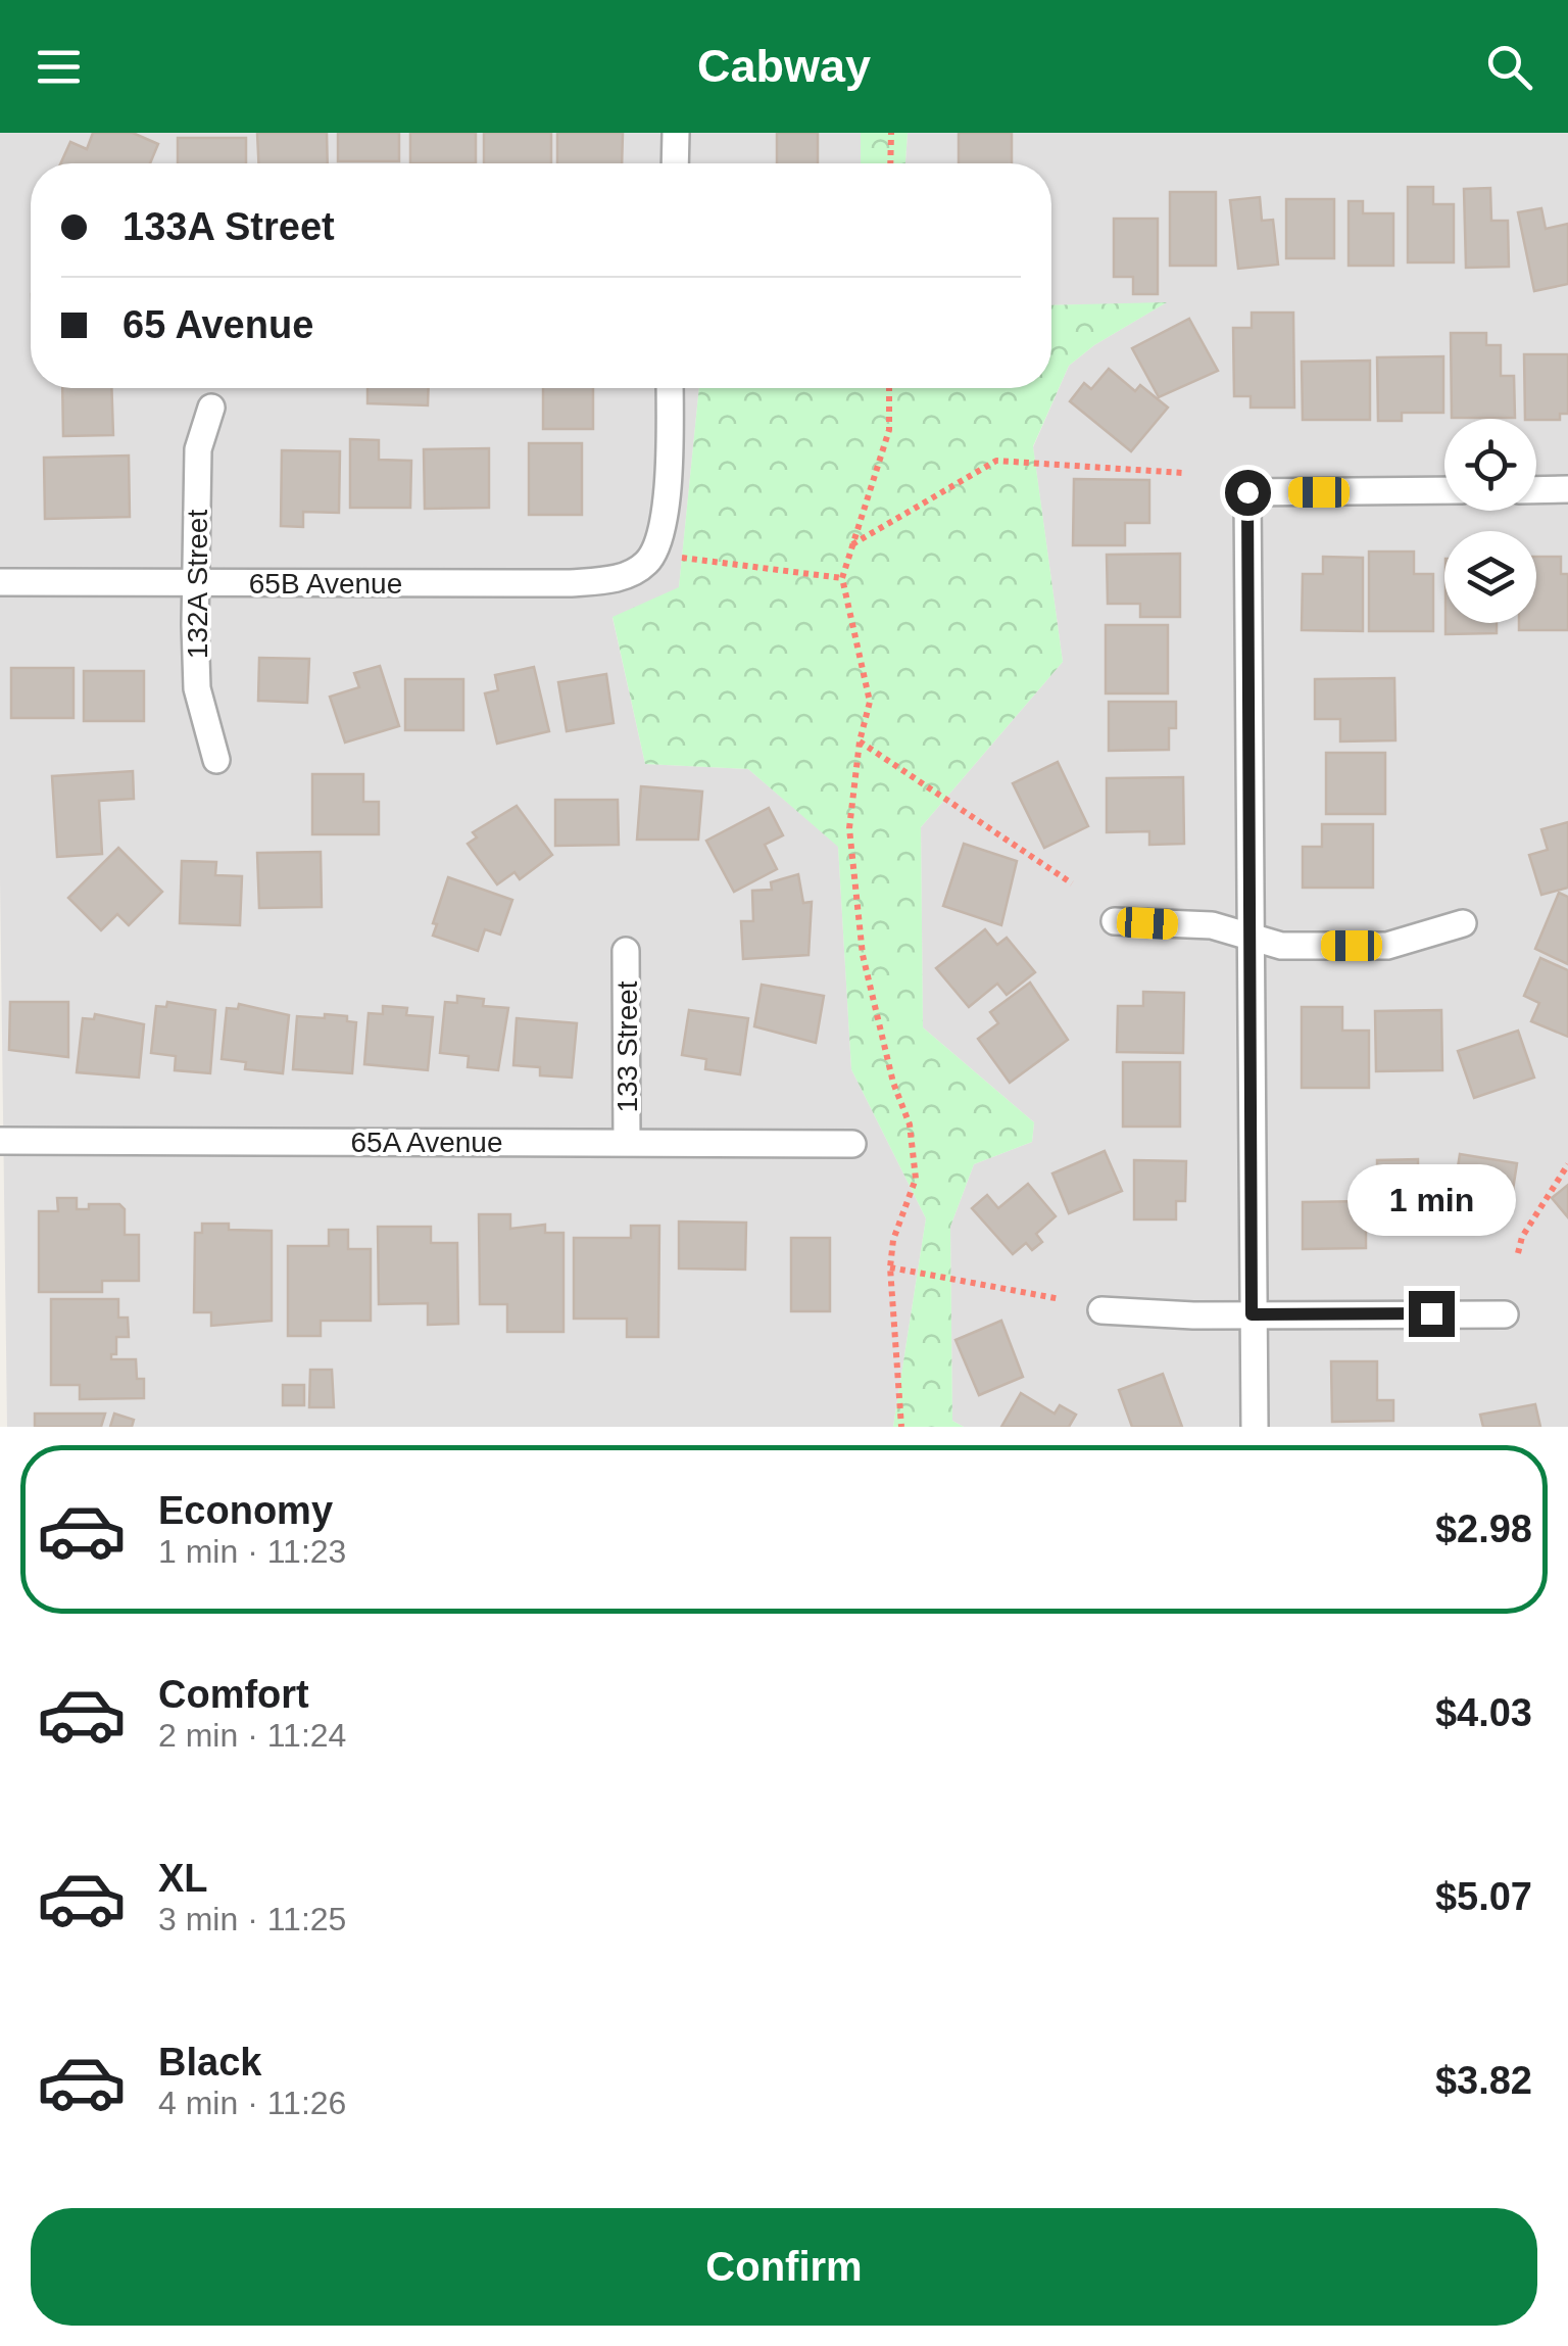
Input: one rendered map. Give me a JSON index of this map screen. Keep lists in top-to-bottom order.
{
  "streets": {
    "street": [
      "65B Avenue",
      "132A Street",
      "133 Street",
      "65A Avenue"
    ]
  },
  "crossings": [
    ["65B Avenue", "132A Street"],
    ["133 Street", "65A Avenue"]
  ],
  "page": {
    "header": "Cabway",
    "banner": ["133A Street", "65 Avenue"],
    "bubble": "1 min",
    "list": [
      {
        "name": "Economy",
        "note": "1 min · 11:23",
        "value": "$2.98"
      },
      {
        "name": "Comfort",
        "note": "2 min · 11:24",
        "value": "$4.03"
      },
      {
        "name": "XL",
        "note": "3 min · 11:25",
        "value": "$5.07"
      },
      {
        "name": "Black",
        "note": "4 min · 11:26",
        "value": "$3.82"
      }
    ],
    "buttons": "Confirm"
  }
}
